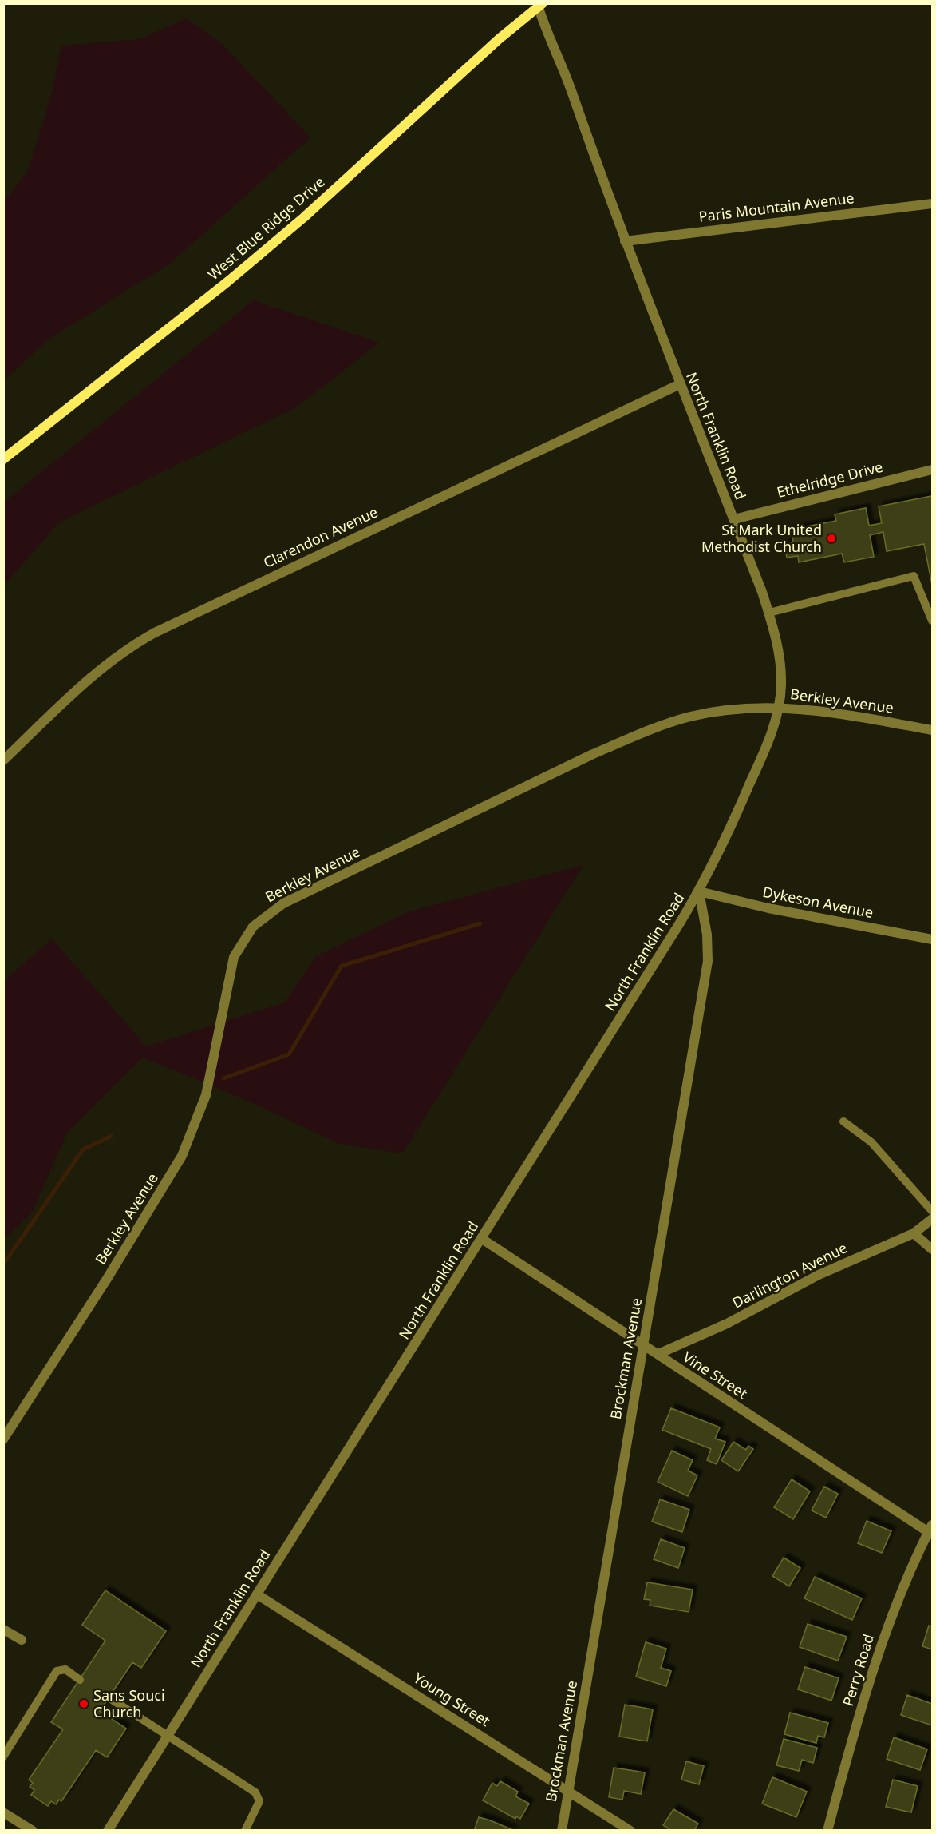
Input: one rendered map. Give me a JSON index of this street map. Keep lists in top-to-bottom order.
{
  "streets": {
    "main road": ["West Blue Ridge Drive"],
    "street": [
      "Paris Mountain Avenue",
      "North Franklin Road",
      "Ethelridge Drive",
      "Clarendon Avenue",
      "Berkley Avenue",
      "Dykeson Avenue",
      "Darlington Avenue",
      "Brockman Avenue",
      "Vine Street",
      "Perry Road",
      "Young Street"
    ]
  },
  "crossings": [
    ["Paris Mountain Avenue", "North Franklin Road"],
    ["West Blue Ridge Drive", "North Franklin Road"],
    ["North Franklin Road", "Ethelridge Drive"],
    ["North Franklin Road", "Clarendon Avenue"],
    ["North Franklin Road", "Berkley Avenue"],
    ["North Franklin Road", "Dykeson Avenue"],
    ["North Franklin Road", "Brockman Avenue"],
    ["North Franklin Road", "Vine Street"],
    ["North Franklin Road", "Young Street"],
    ["Dykeson Avenue", "Brockman Avenue"],
    ["Darlington Avenue", "Vine Street"],
    ["Brockman Avenue", "Vine Street"],
    ["Brockman Avenue", "Young Street"],
    ["Vine Street", "Perry Road"]
  ],
  "places": ["St Mark United Methodist Church", "Sans Souci Church"]
}
